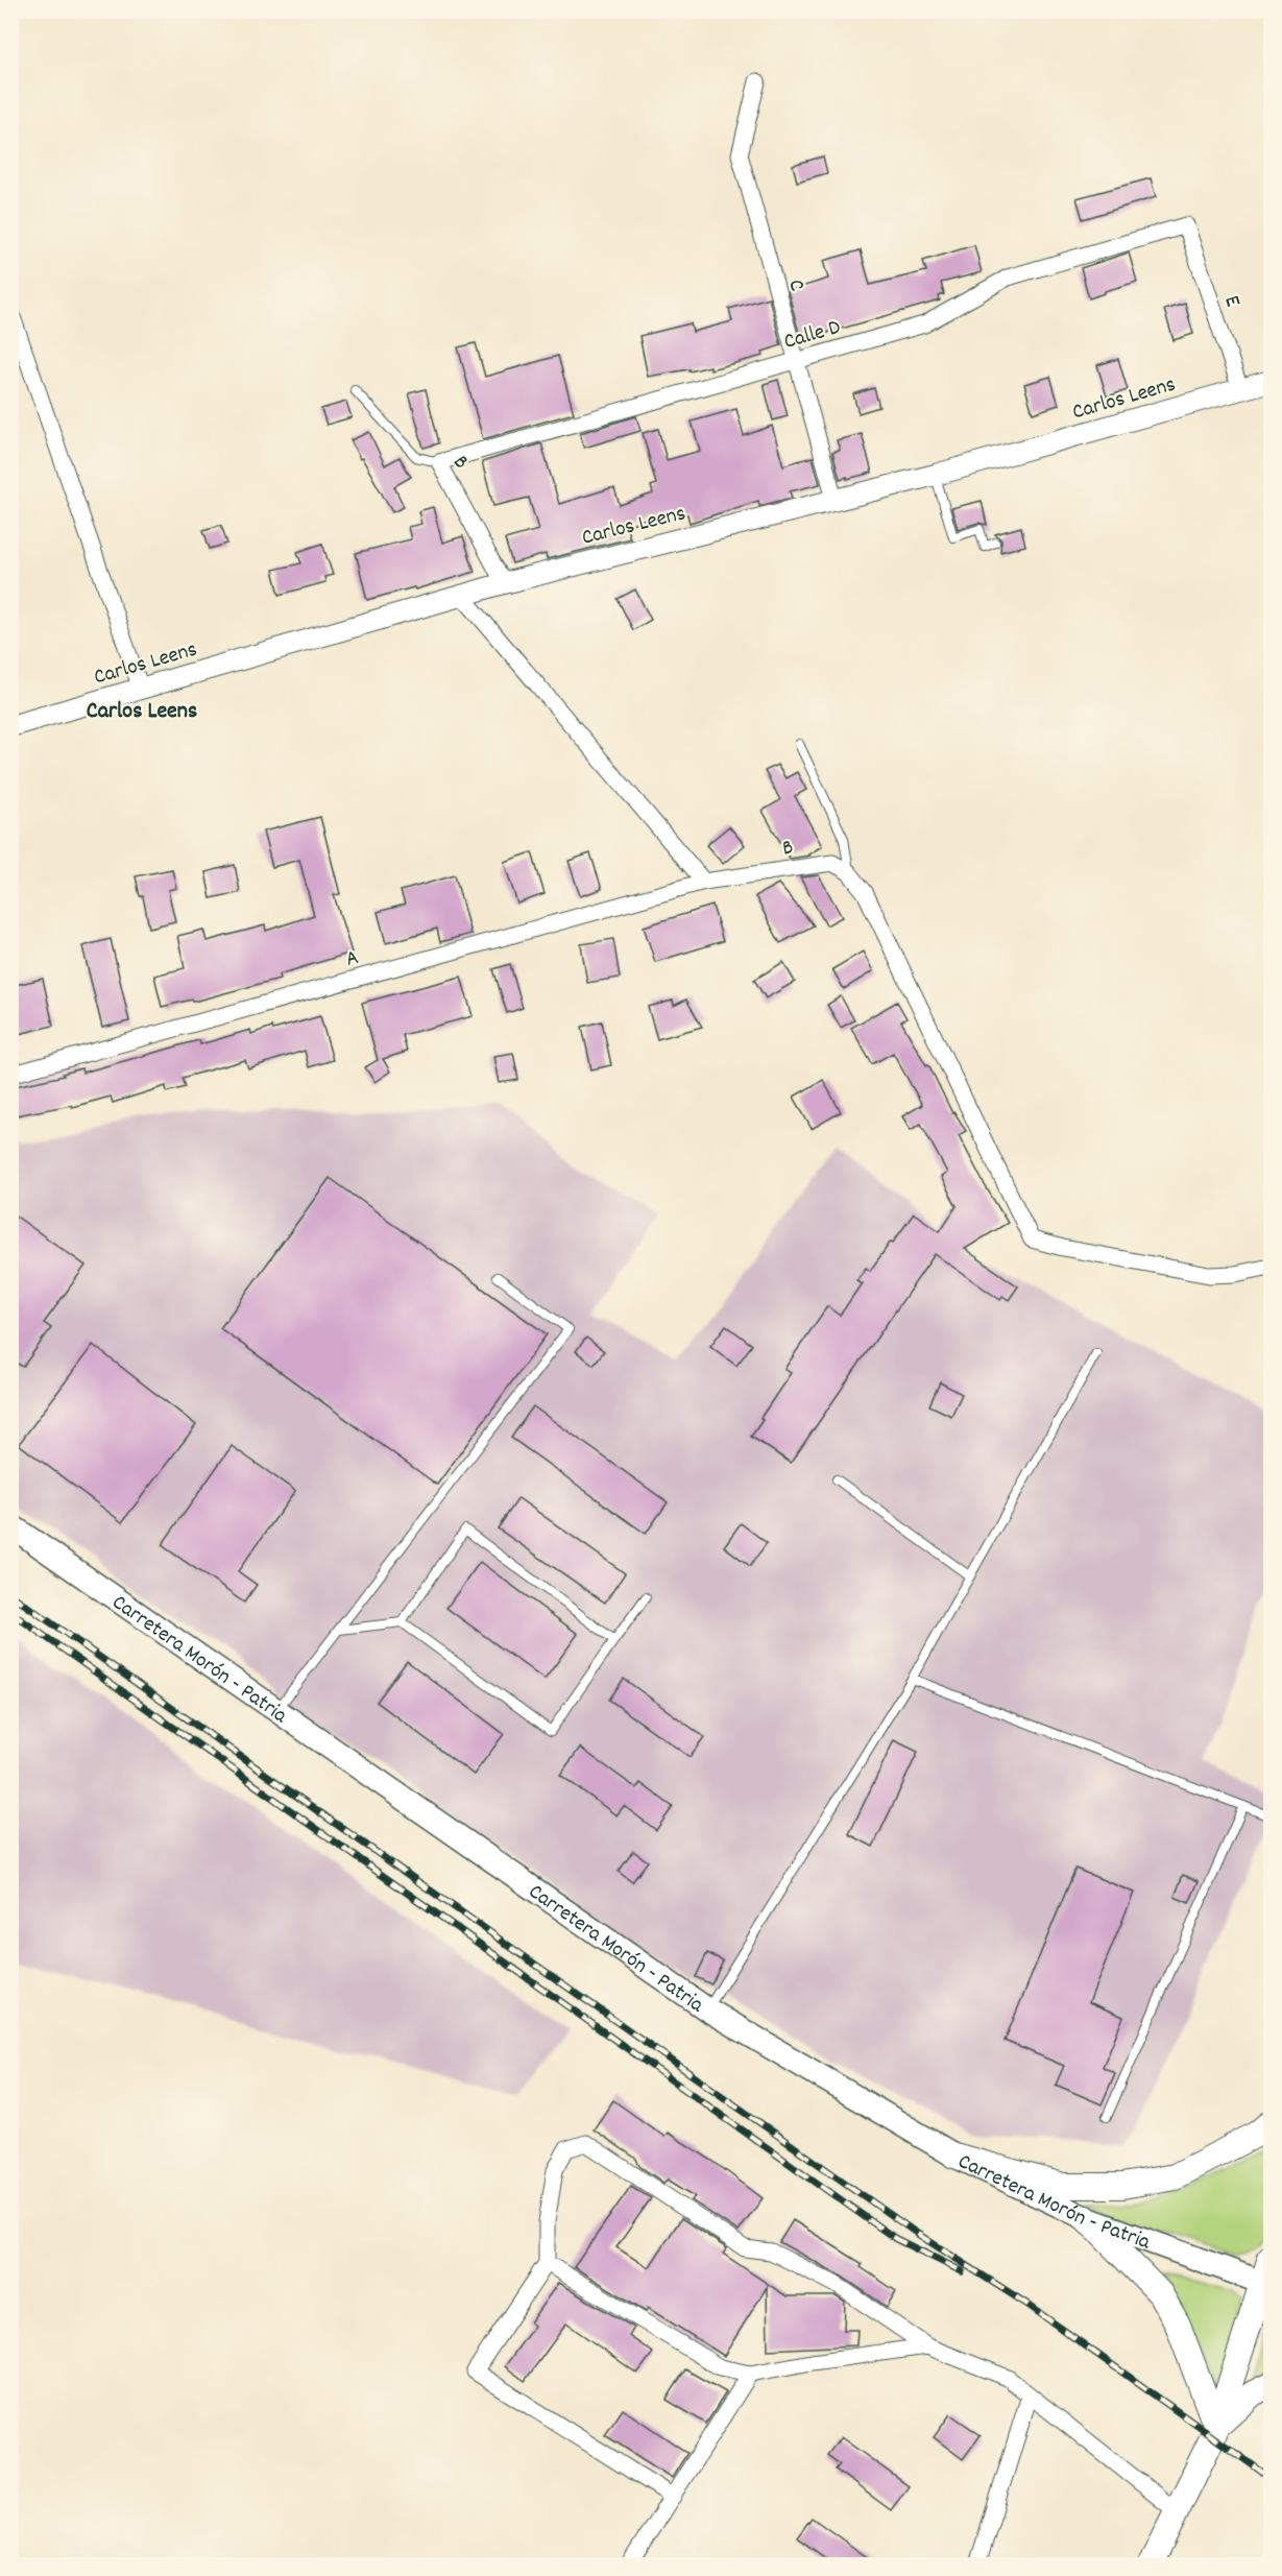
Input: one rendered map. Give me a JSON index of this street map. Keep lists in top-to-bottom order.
{
  "streets": {
    "main road": ["Carretera Morón - Patria"],
    "street": [
      "C",
      "E",
      "Calle D",
      "Carlos Leens",
      "B",
      "A"
    ]
  },
  "crossings": [
    ["C", "Calle D"],
    ["C", "Carlos Leens"],
    ["E", "Calle D"],
    ["E", "Carlos Leens"],
    ["Calle D", "B"],
    ["Carlos Leens", "B"],
    ["B", "A"]
  ],
  "districts": ["Carlos Leens"]
}
